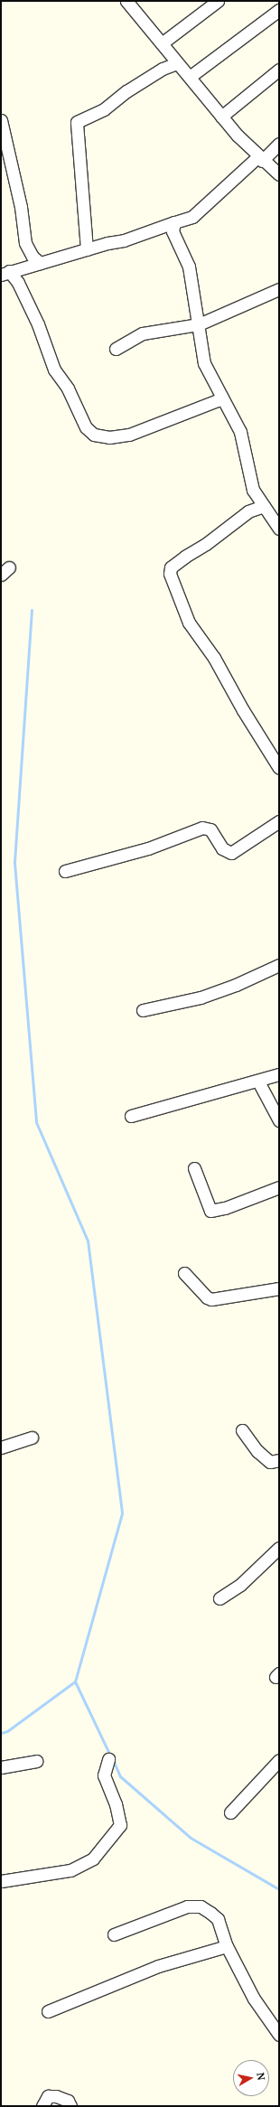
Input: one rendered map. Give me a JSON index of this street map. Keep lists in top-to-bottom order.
{
  "north": "right"
}
